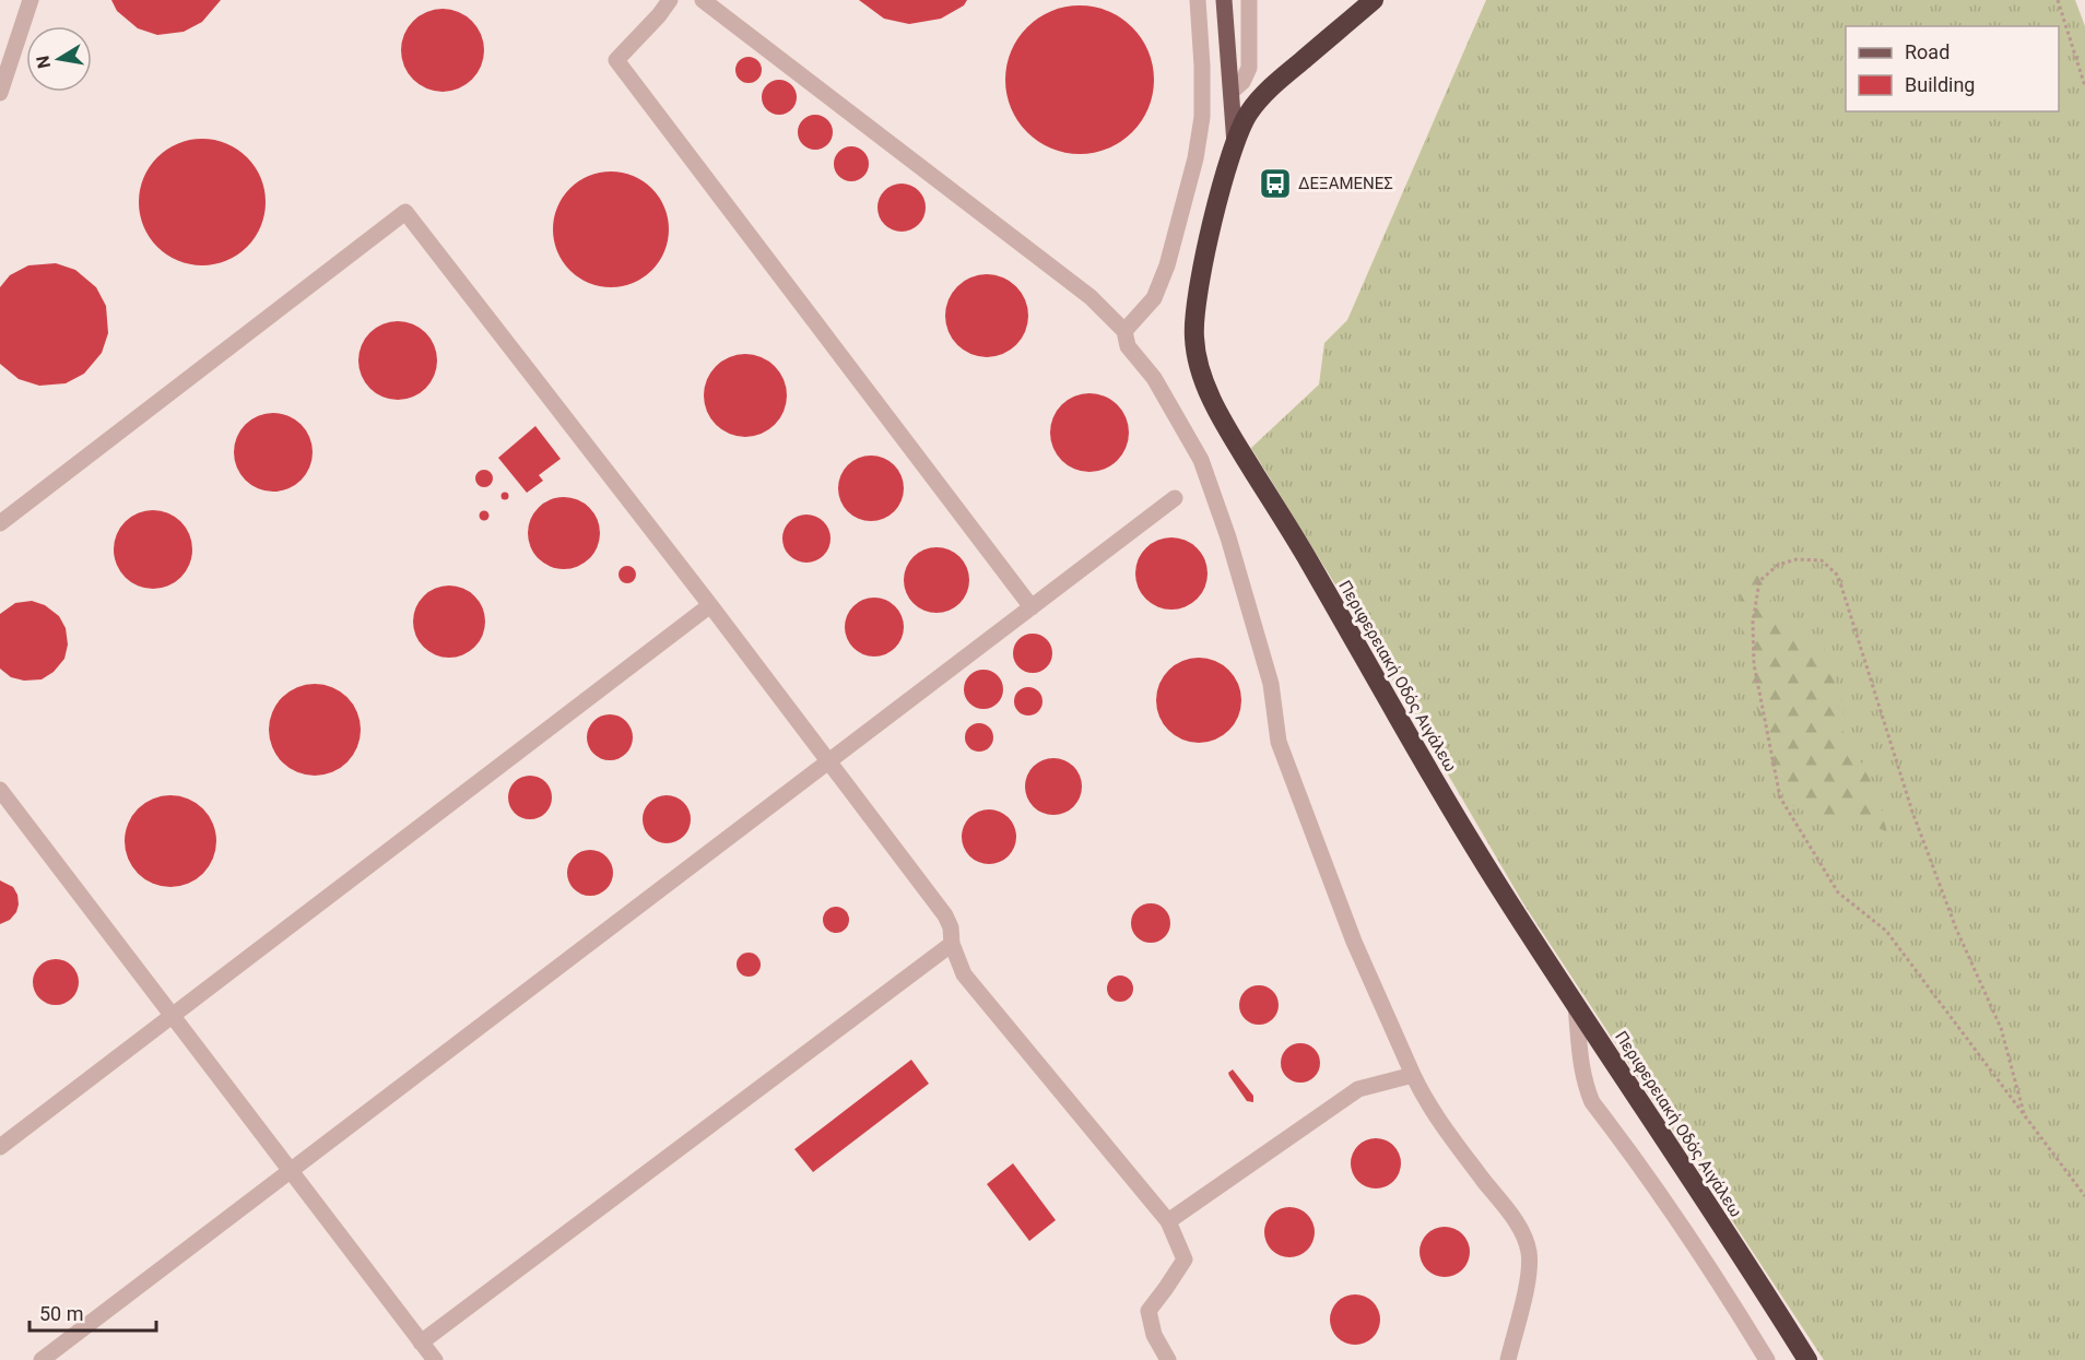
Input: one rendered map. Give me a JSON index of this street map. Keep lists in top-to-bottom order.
{
  "streets": {
    "highway": ["Περιφερειακή Οδός Αιγάλεω"]
  },
  "places": {
    "bus stop": ["ΔΕΞΑΜΕΝΕΣ"]
  },
  "legend": ["Road", "Building"],
  "scale_bar": "50 m",
  "north": "left"
}
